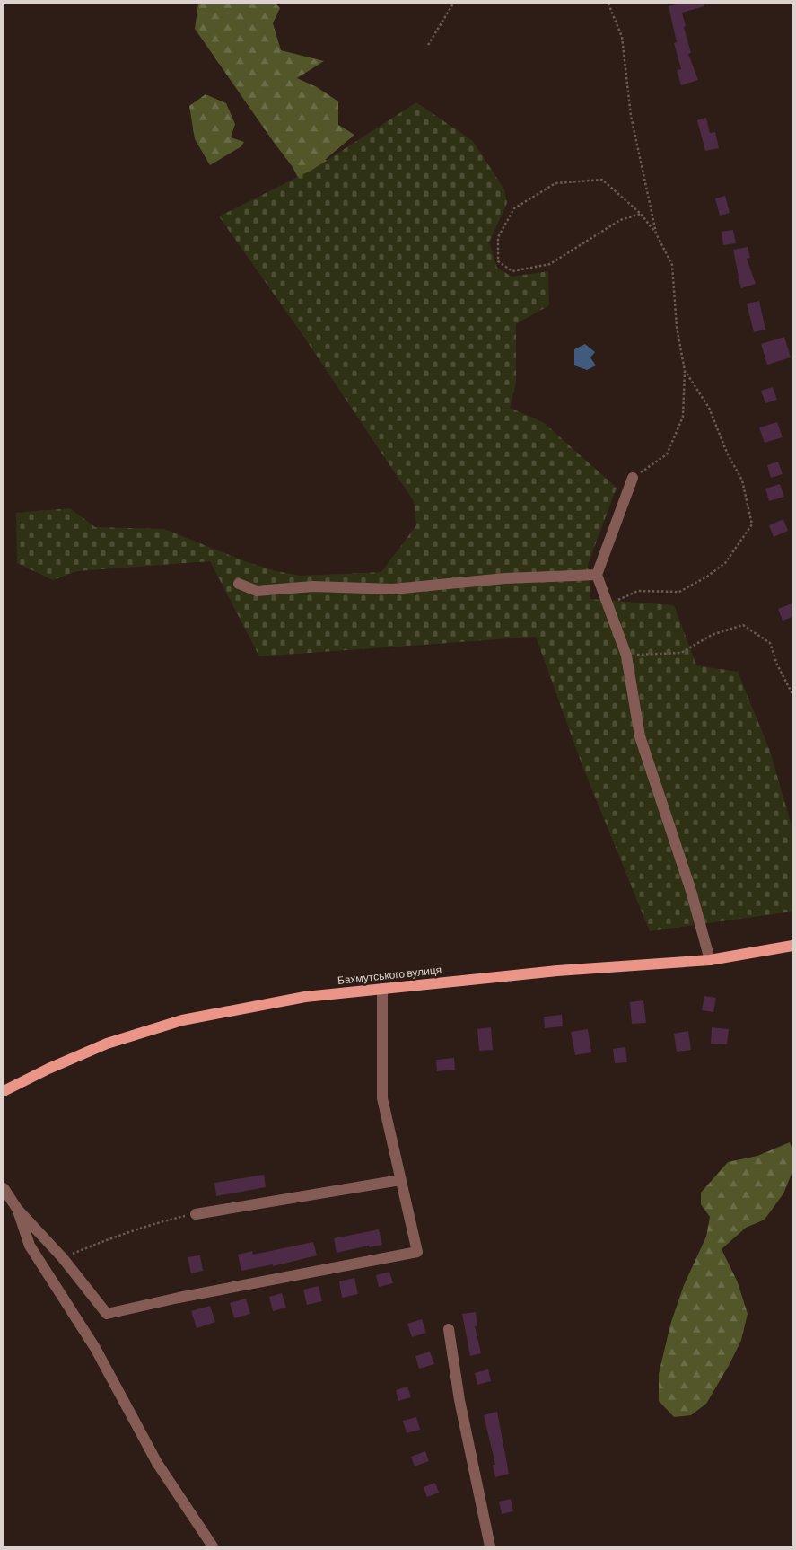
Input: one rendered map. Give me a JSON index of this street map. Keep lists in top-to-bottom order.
{
  "streets": {
    "main road": ["Бахмутського вулиця"]
  }
}
